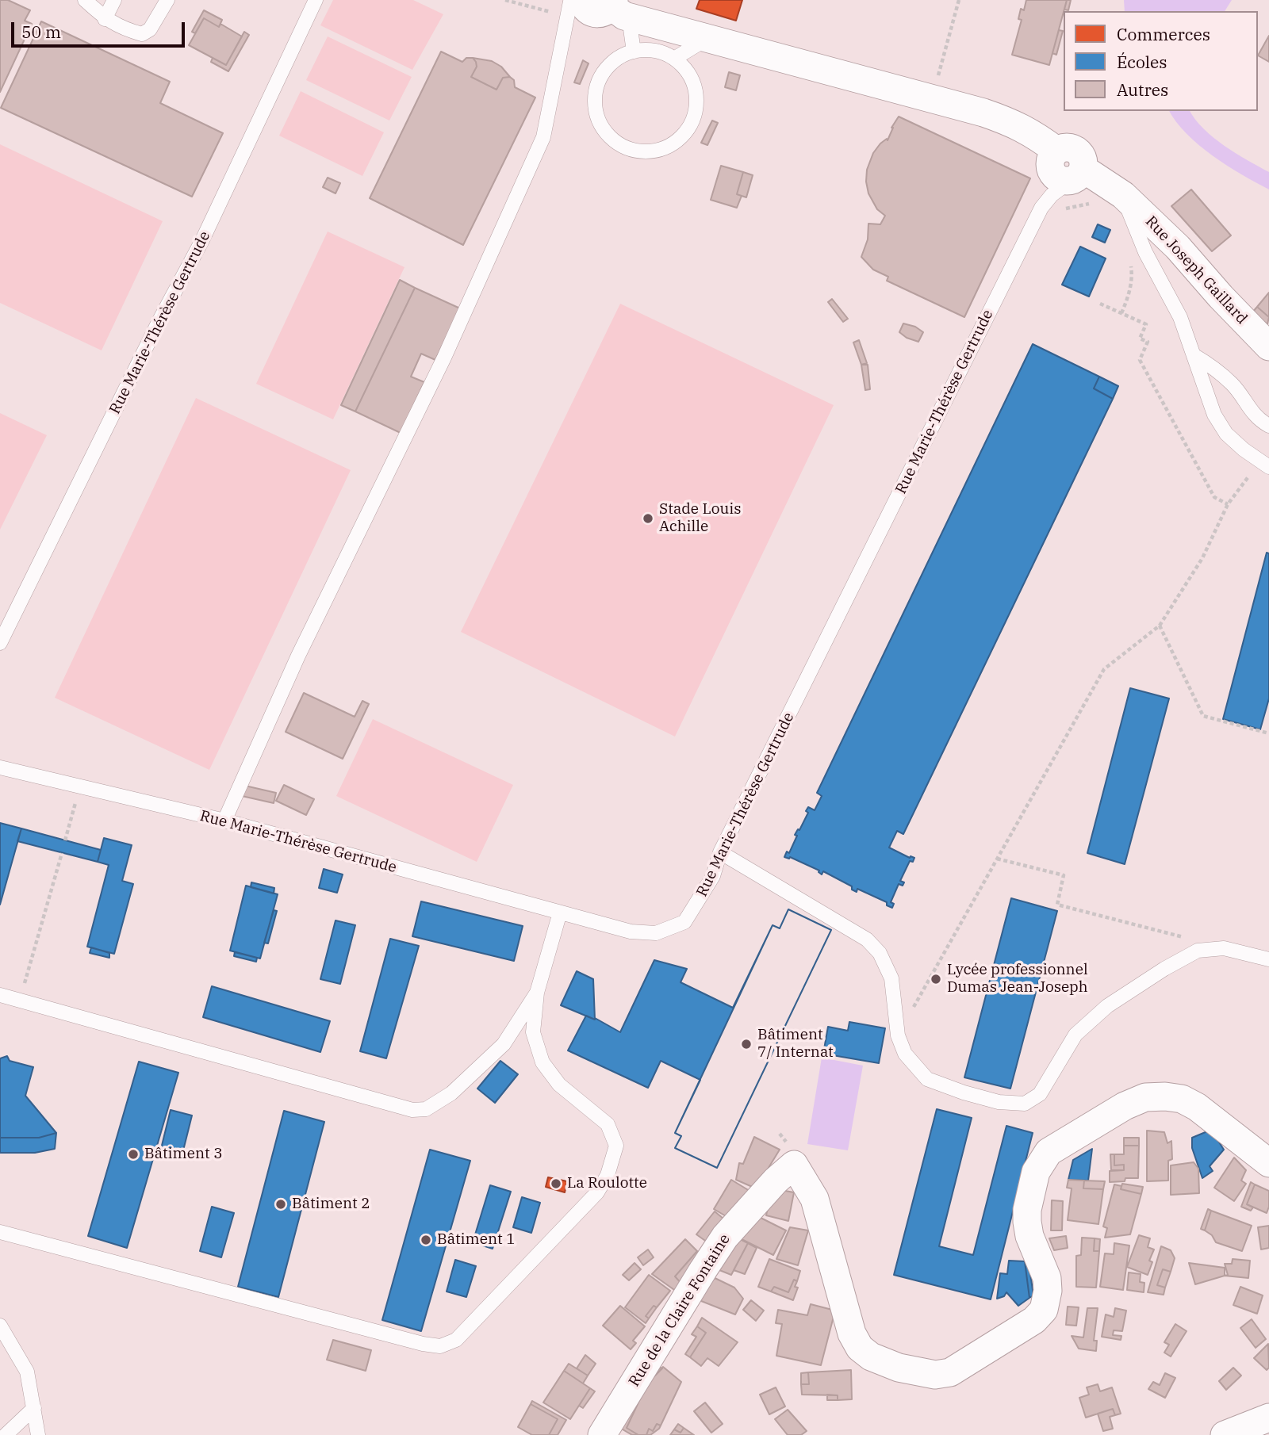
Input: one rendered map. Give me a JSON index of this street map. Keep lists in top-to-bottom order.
{
  "streets": {
    "street": ["Rue Joseph Gaillard", "Rue de la Claire Fontaine"],
    "lane": ["Rue Marie-Thérèse Gertrude"]
  },
  "crossings": [
    ["Rue Joseph Gaillard", "Rue Marie-Thérèse Gertrude"]
  ],
  "places": [
    "Stade Louis Achille",
    "Lycée professionnel Dumas Jean-Joseph",
    "Bâtiment 7/ Internat",
    "Bâtiment 3",
    "La Roulotte",
    "Bâtiment 2",
    "Bâtiment 1"
  ],
  "legend": ["Commerces", "Écoles", "Autres"],
  "scale_bar": "50 m"
}
